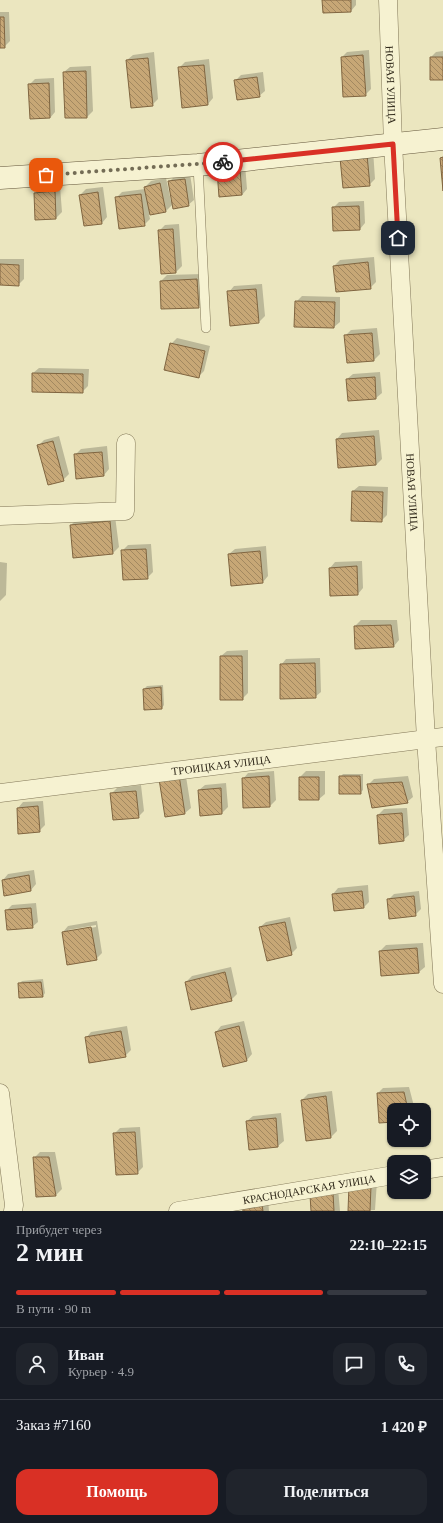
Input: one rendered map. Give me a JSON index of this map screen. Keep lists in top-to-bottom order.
{
  "streets": {
    "street": ["НОВАЯ УЛИЦА", "ТРОИЦКАЯ УЛИЦА", "КРАСНОДАРСКАЯ УЛИЦА"]
  },
  "crossings": [
    ["НОВАЯ УЛИЦА", "ТРОИЦКАЯ УЛИЦА"]
  ],
  "page": {
    "heading": ["2 мин", "Прибудет через", "22:10–22:15"],
    "panel": [
      "Иван",
      "Курьер · 4.9",
      "Заказ #7160",
      "1 420 ₽"
    ],
    "bar": "В пути · 90 m",
    "buttons": ["Помощь", "Поделиться"]
  }
}
